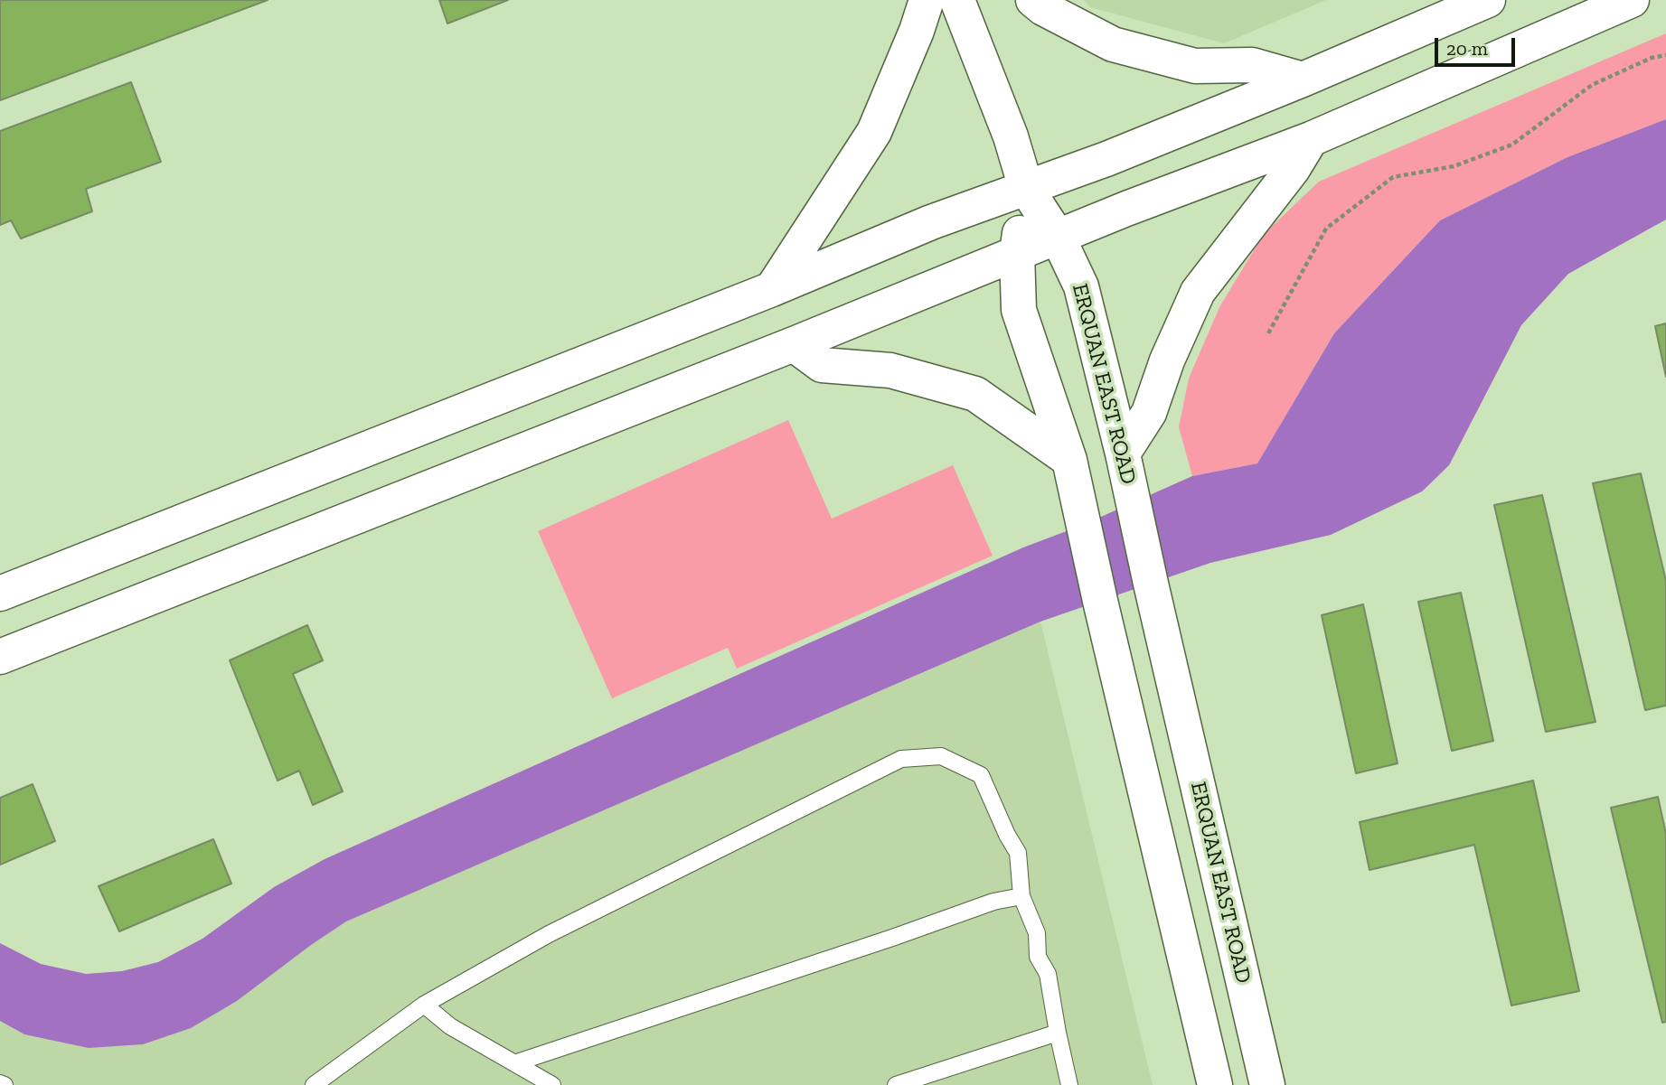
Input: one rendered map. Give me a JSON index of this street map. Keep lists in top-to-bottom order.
{
  "streets": {
    "main road": ["ERQUAN EAST ROAD"]
  },
  "scale_bar": "20 m"
}
